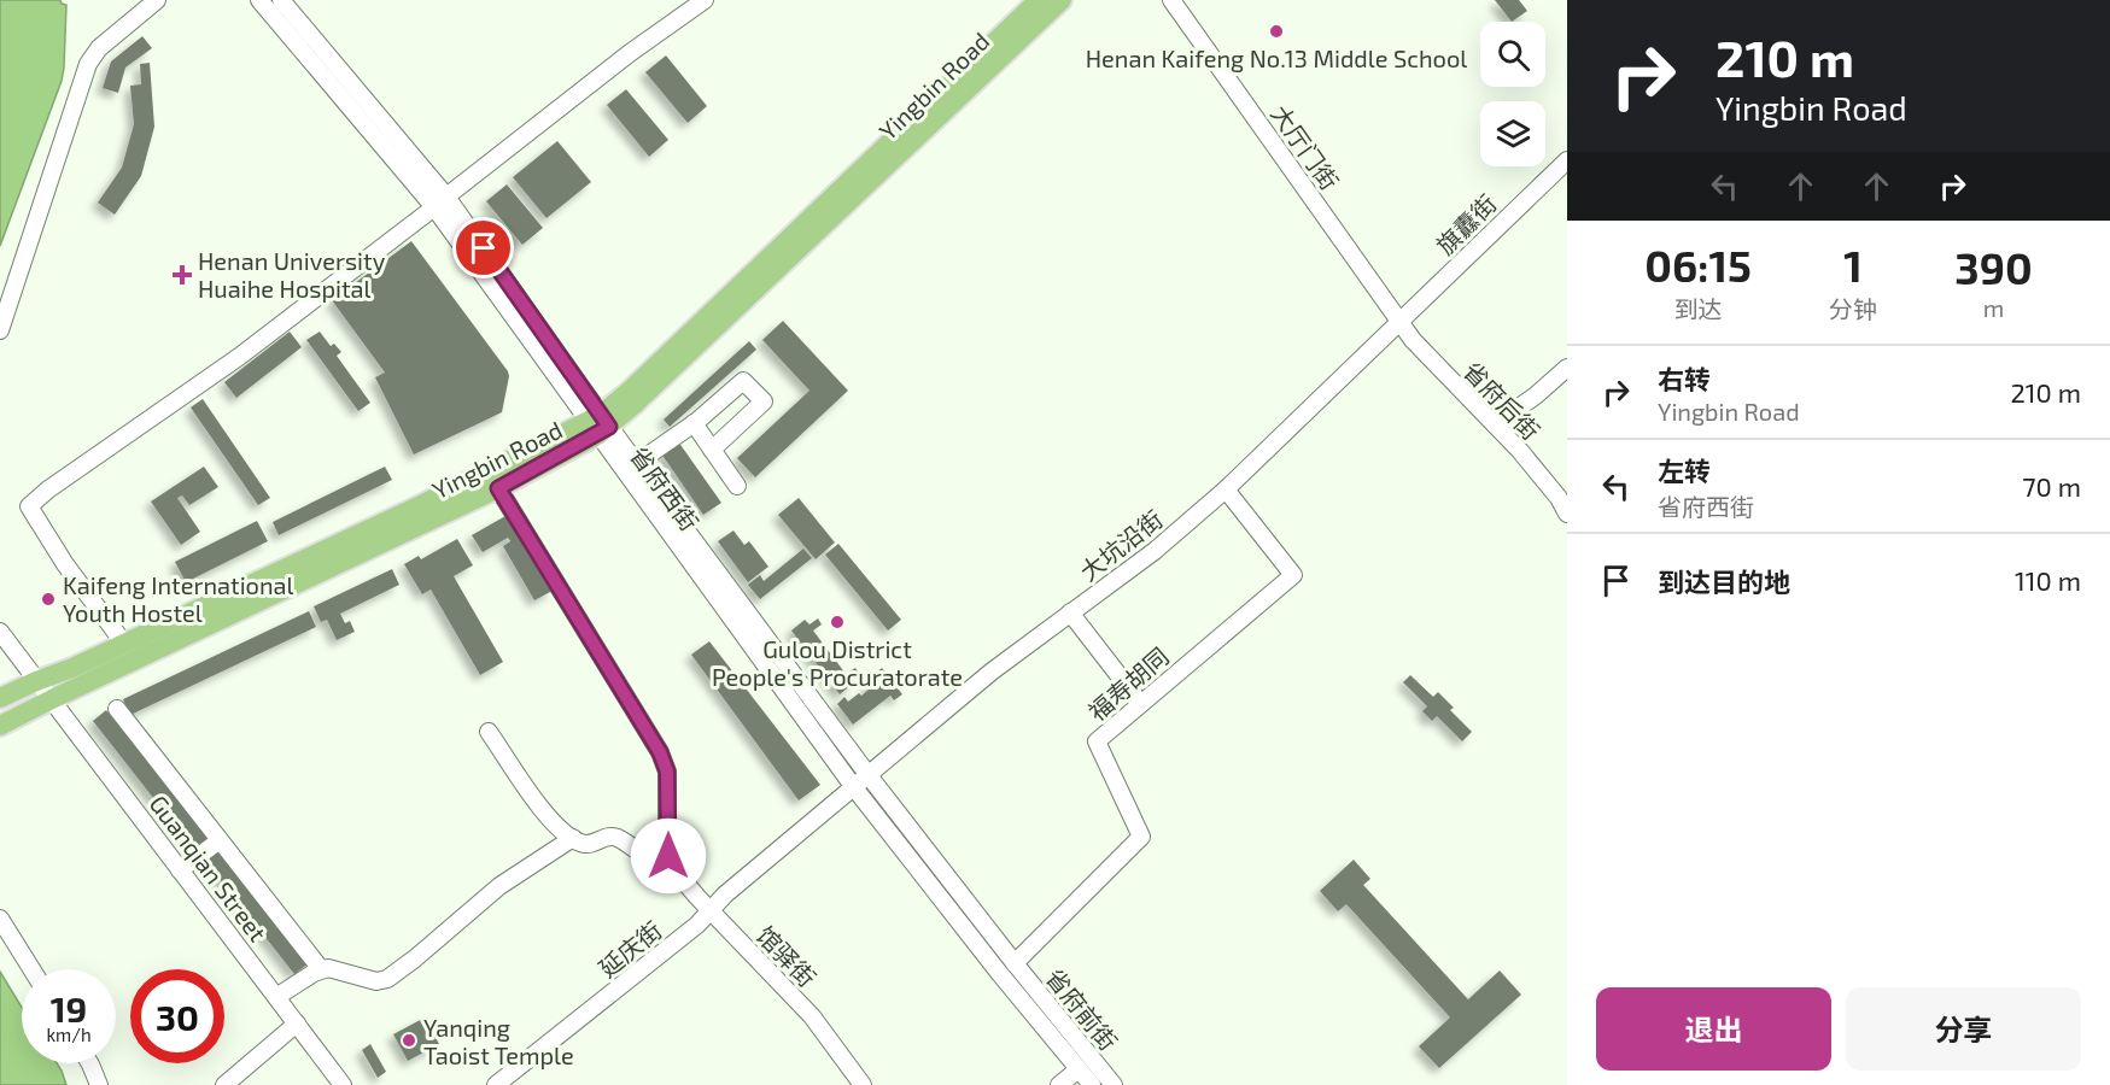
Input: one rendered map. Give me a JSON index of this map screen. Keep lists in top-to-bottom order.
{
  "streets": {
    "main road": ["Yingbin Road"],
    "street": [
      "大厅门街",
      "旗纛街",
      "省府后街",
      "省府西街",
      "大坑沿街",
      "福寿胡同",
      "Guanqian Street",
      "延庆街",
      "馆驿街",
      "省府前街"
    ]
  },
  "crossings": [
    ["Yingbin Road", "省府西街"],
    ["Yingbin Road", "Guanqian Street"],
    ["大厅门街", "旗纛街"],
    ["大厅门街", "省府后街"],
    ["大厅门街", "大坑沿街"],
    ["旗纛街", "省府后街"],
    ["旗纛街", "大坑沿街"],
    ["省府后街", "大坑沿街"],
    ["省府西街", "大坑沿街"],
    ["省府西街", "福寿胡同"],
    ["省府西街", "延庆街"],
    ["省府西街", "省府前街"],
    ["大坑沿街", "福寿胡同"],
    ["大坑沿街", "延庆街"],
    ["福寿胡同", "省府前街"],
    ["延庆街", "馆驿街"]
  ],
  "places": {
    "other": [
      "Henan Kaifeng No.13 Middle School",
      "Kaifeng International Youth Hostel",
      "Gulou District People's Procuratorate",
      "Yanqing Taoist Temple"
    ],
    "health": ["Henan University Huaihe Hospital"]
  },
  "page": {
    "turn": ["210 m", "Yingbin Road"],
    "eta": [
      "06:15",
      "到达",
      "1",
      "分钟",
      "390",
      "m"
    ],
    "list": [
      {
        "name": "右转",
        "note": "Yingbin Road",
        "value": "210 m"
      },
      {
        "name": "左转",
        "note": "省府西街",
        "value": "70 m"
      },
      {
        "name": "到达目的地",
        "value": "110 m"
      }
    ],
    "speed": "19 km/h",
    "limit": "30",
    "buttons": ["退出", "分享"]
  }
}
